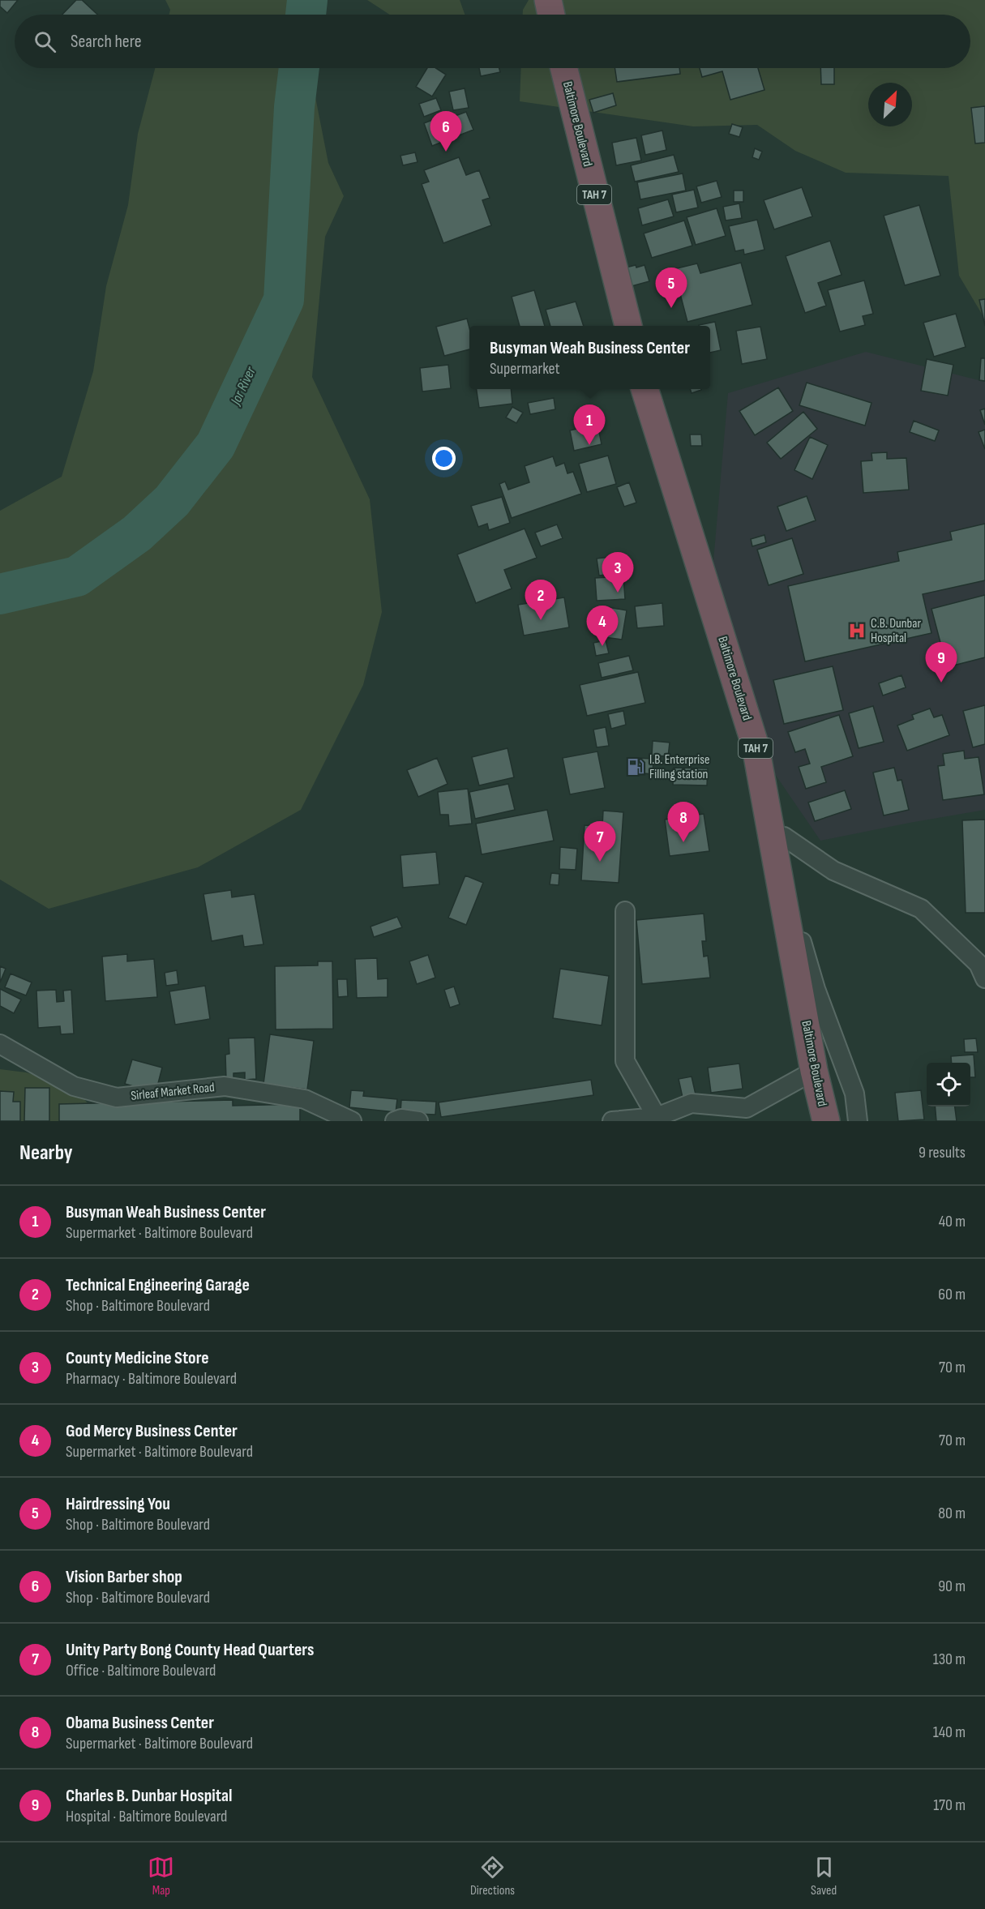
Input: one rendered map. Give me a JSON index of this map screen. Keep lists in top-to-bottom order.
{
  "streets": {
    "highway": ["Baltimore Boulevard", "TAH 7"],
    "street": ["Sirleaf Market Road"]
  },
  "water": ["Jor River"],
  "places": {
    "hospital": ["C.B. Dunbar Hospital"],
    "fuel station": ["I.B. Enterprise Filling station"]
  },
  "north": "top right",
  "page": {
    "search": "Search here",
    "pins": [
      "6",
      "5",
      "1",
      "3",
      "2",
      "4",
      "9",
      "8",
      "7"
    ],
    "popup": ["Busyman Weah Business Center", "Supermarket"],
    "heading": ["Nearby", "9 results"],
    "list": [
      {
        "mark": "1",
        "name": "Busyman Weah Business Center",
        "note": "Supermarket · Baltimore Boulevard",
        "value": "40 m"
      },
      {
        "mark": "2",
        "name": "Technical Engineering Garage",
        "note": "Shop · Baltimore Boulevard",
        "value": "60 m"
      },
      {
        "mark": "3",
        "name": "County Medicine Store",
        "note": "Pharmacy · Baltimore Boulevard",
        "value": "70 m"
      },
      {
        "mark": "4",
        "name": "God Mercy Business Center",
        "note": "Supermarket · Baltimore Boulevard",
        "value": "70 m"
      },
      {
        "mark": "5",
        "name": "Hairdressing You",
        "note": "Shop · Baltimore Boulevard",
        "value": "80 m"
      },
      {
        "mark": "6",
        "name": "Vision Barber shop",
        "note": "Shop · Baltimore Boulevard",
        "value": "90 m"
      },
      {
        "mark": "7",
        "name": "Unity Party Bong County Head Quarters",
        "note": "Office · Baltimore Boulevard",
        "value": "130 m"
      },
      {
        "mark": "8",
        "name": "Obama Business Center",
        "note": "Supermarket · Baltimore Boulevard",
        "value": "140 m"
      },
      {
        "mark": "9",
        "name": "Charles B. Dunbar Hospital",
        "note": "Hospital · Baltimore Boulevard",
        "value": "170 m"
      }
    ],
    "nav": ["Map", "Directions", "Saved"]
  }
}
